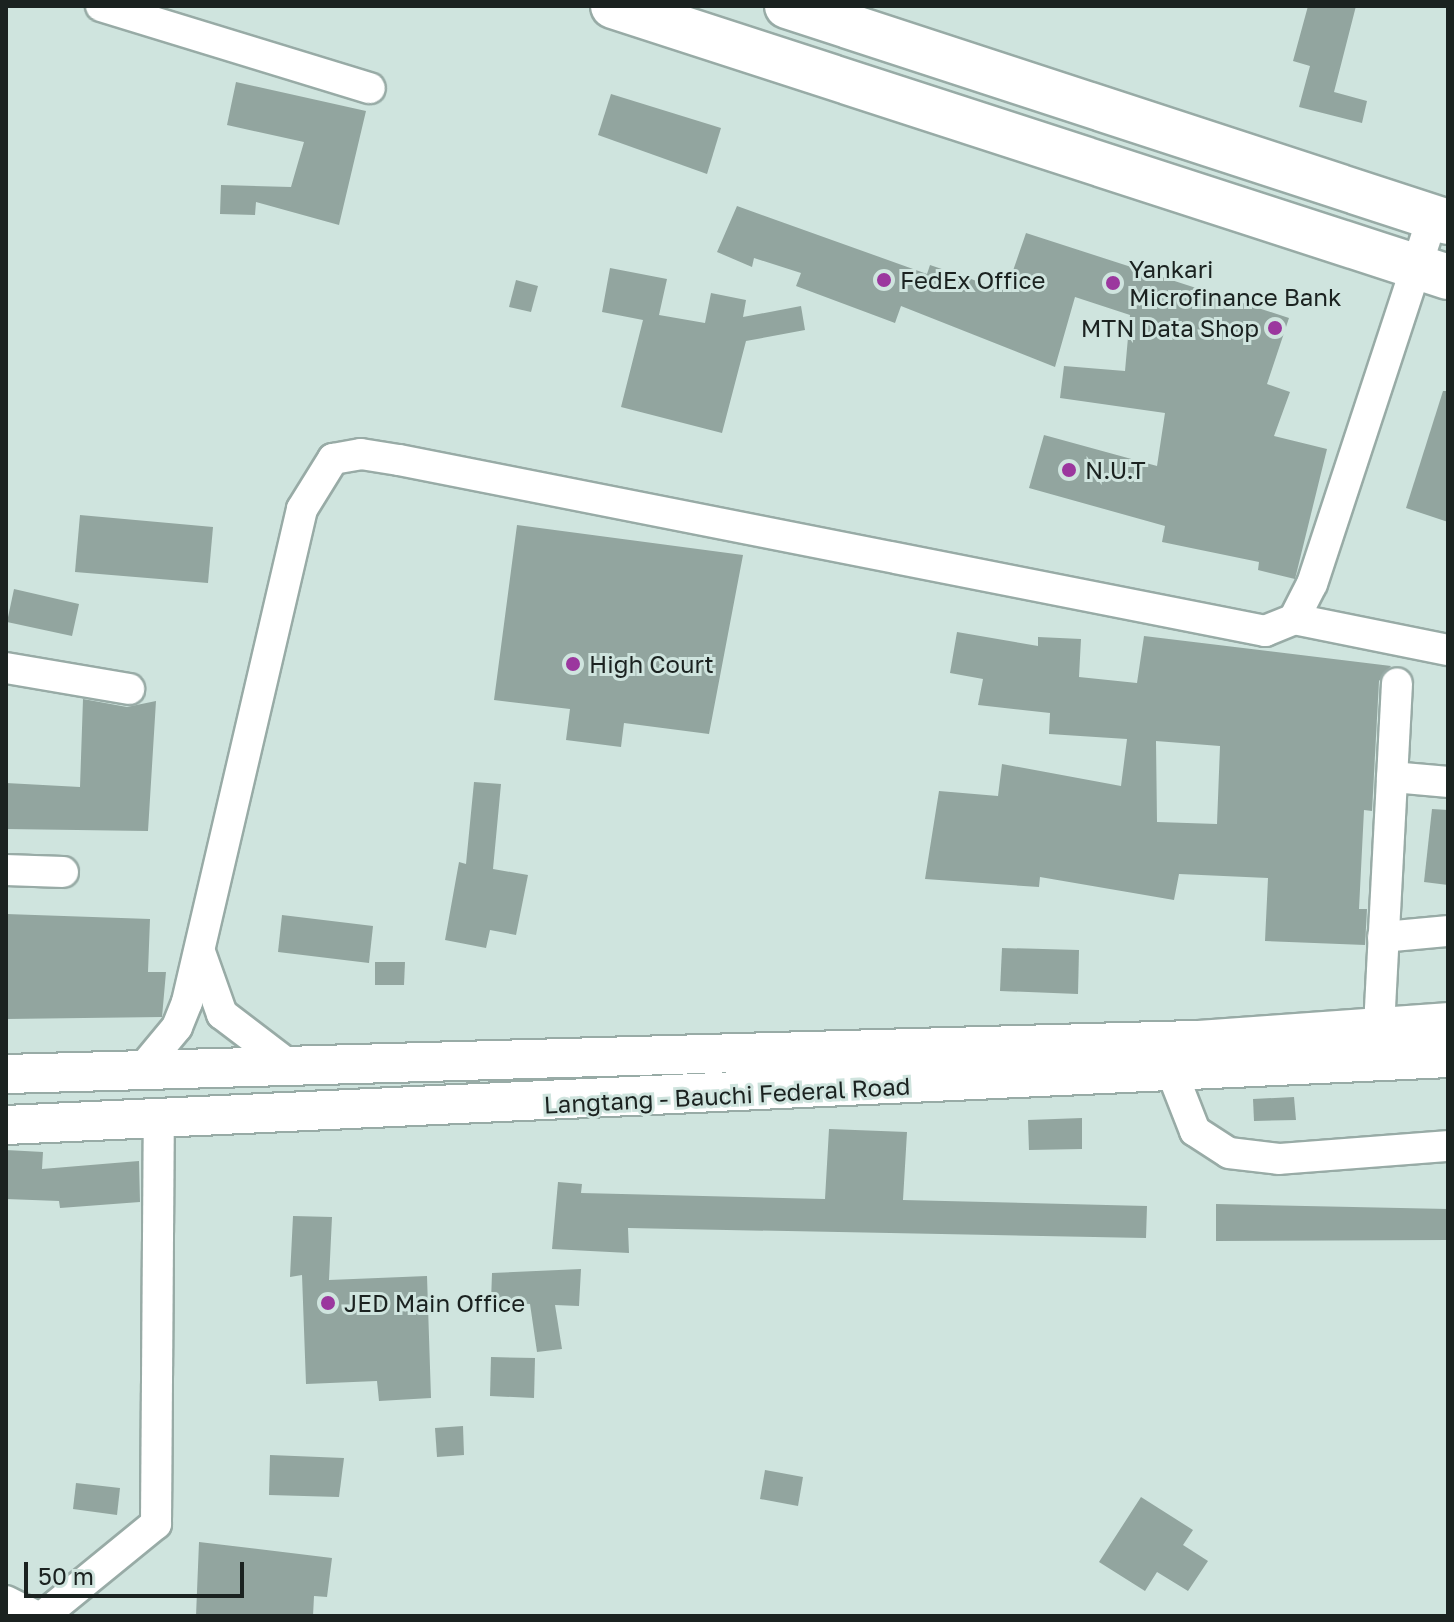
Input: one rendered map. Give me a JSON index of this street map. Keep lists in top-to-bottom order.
{
  "streets": {
    "main road": ["Langtang - Bauchi Federal Road"]
  },
  "places": [
    "FedEx Office",
    "Yankari Microfinance Bank",
    "MTN Data Shop",
    "N.U.T",
    "High Court",
    "JED Main Office"
  ],
  "scale_bar": "50 m"
}
